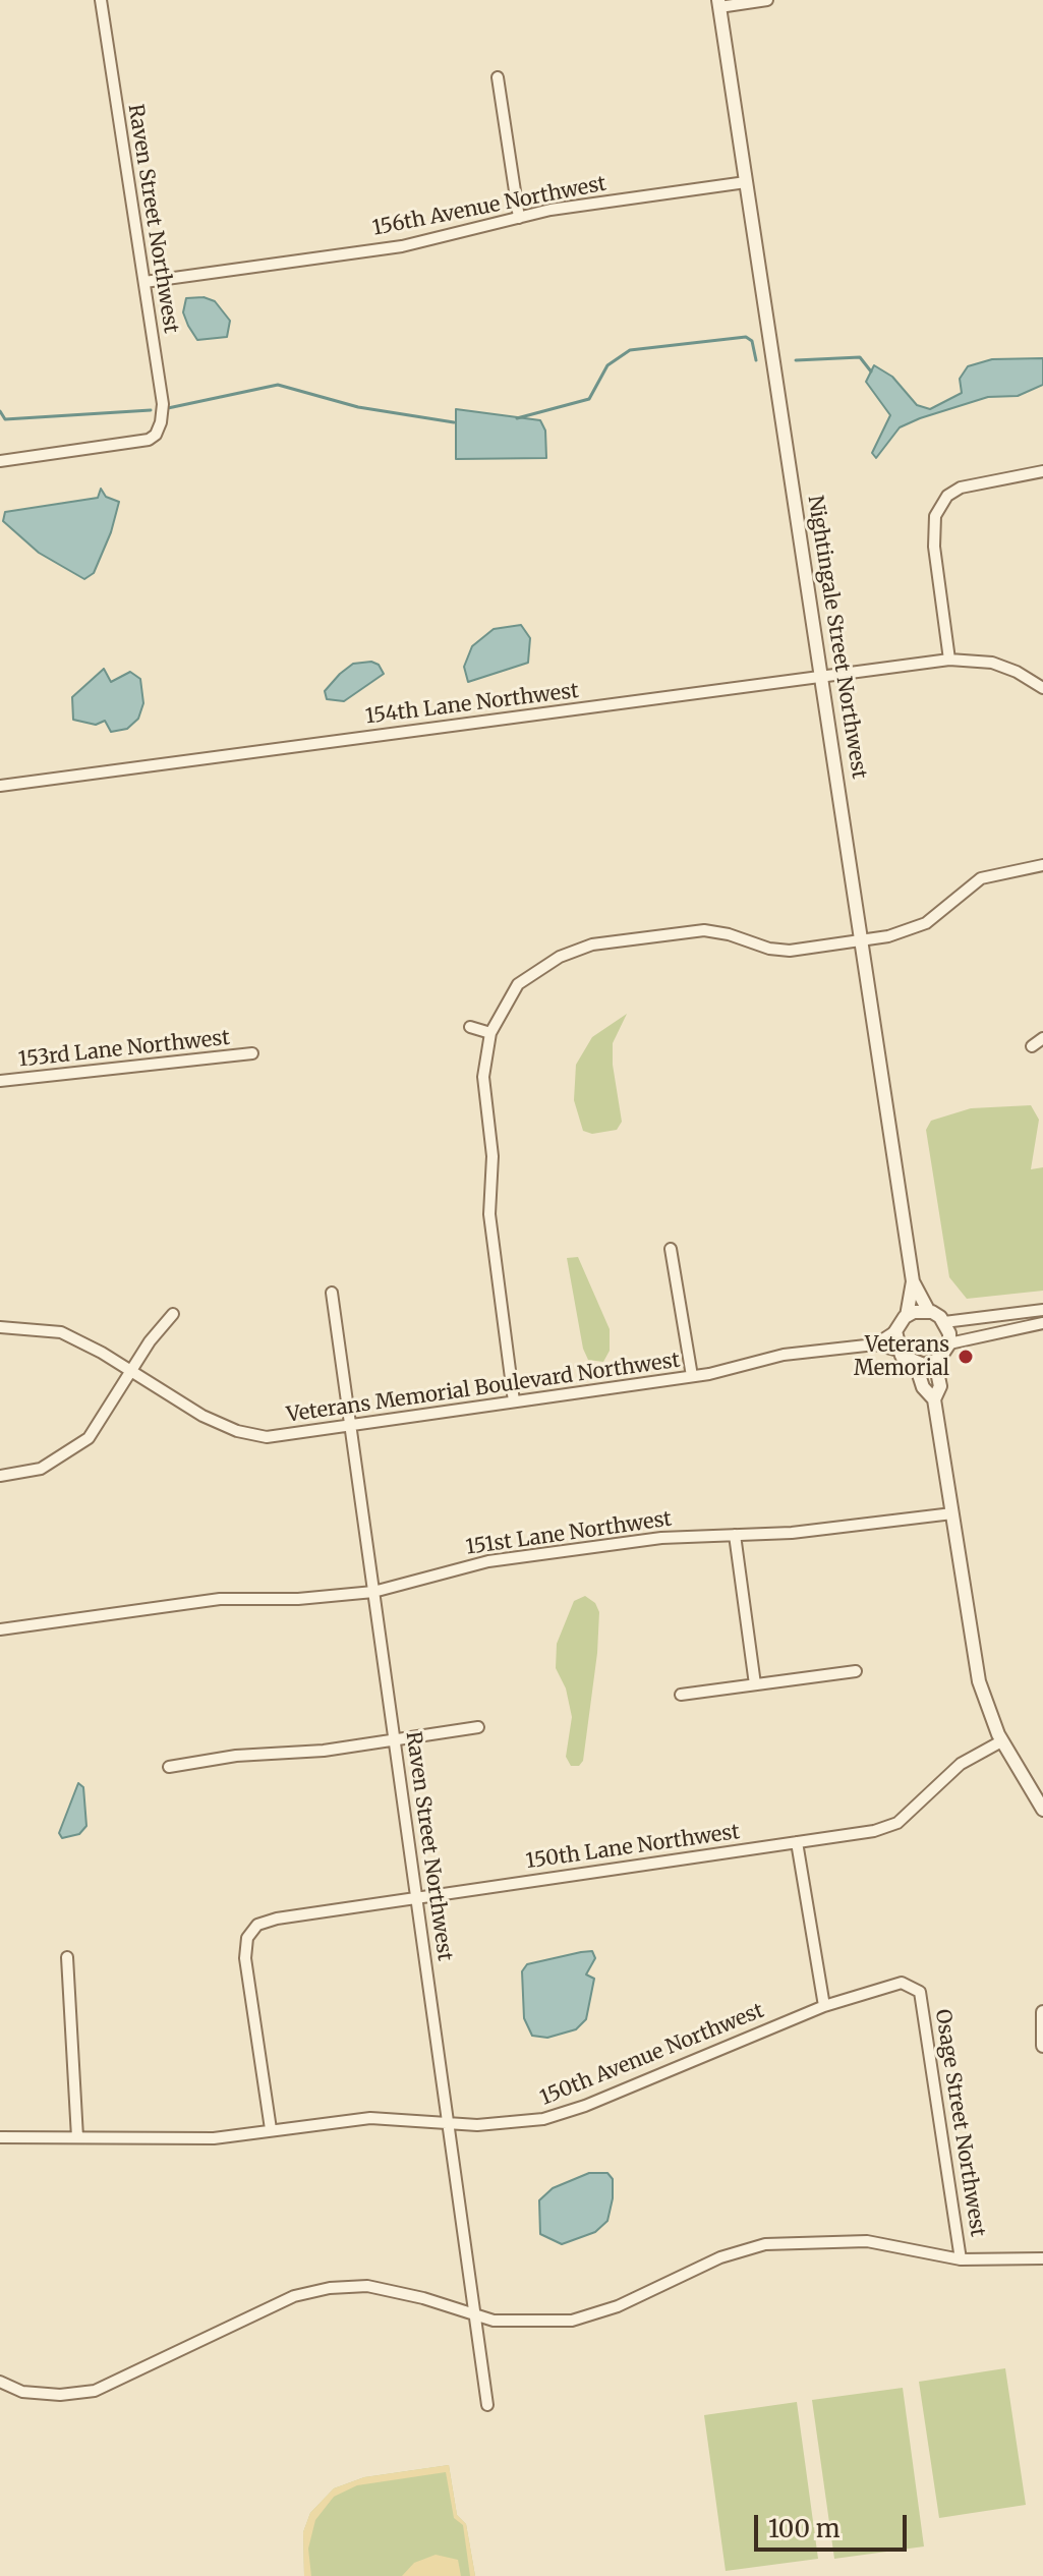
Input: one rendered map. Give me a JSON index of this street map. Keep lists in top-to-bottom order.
{
  "streets": {
    "street": [
      "156th Avenue Northwest",
      "Raven Street Northwest",
      "Nightingale Street Northwest",
      "154th Lane Northwest",
      "153rd Lane Northwest",
      "Veterans Memorial Boulevard Northwest",
      "151st Lane Northwest",
      "150th Lane Northwest",
      "150th Avenue Northwest",
      "Osage Street Northwest"
    ]
  },
  "crossings": [
    ["156th Avenue Northwest", "Raven Street Northwest"],
    ["156th Avenue Northwest", "Nightingale Street Northwest"],
    ["Raven Street Northwest", "Veterans Memorial Boulevard Northwest"],
    ["Raven Street Northwest", "151st Lane Northwest"],
    ["Raven Street Northwest", "150th Lane Northwest"],
    ["Raven Street Northwest", "150th Avenue Northwest"],
    ["Nightingale Street Northwest", "154th Lane Northwest"],
    ["Nightingale Street Northwest", "Veterans Memorial Boulevard Northwest"],
    ["150th Lane Northwest", "150th Avenue Northwest"],
    ["150th Avenue Northwest", "Osage Street Northwest"]
  ],
  "places": ["Veterans Memorial"],
  "scale_bar": "100 m"
}
